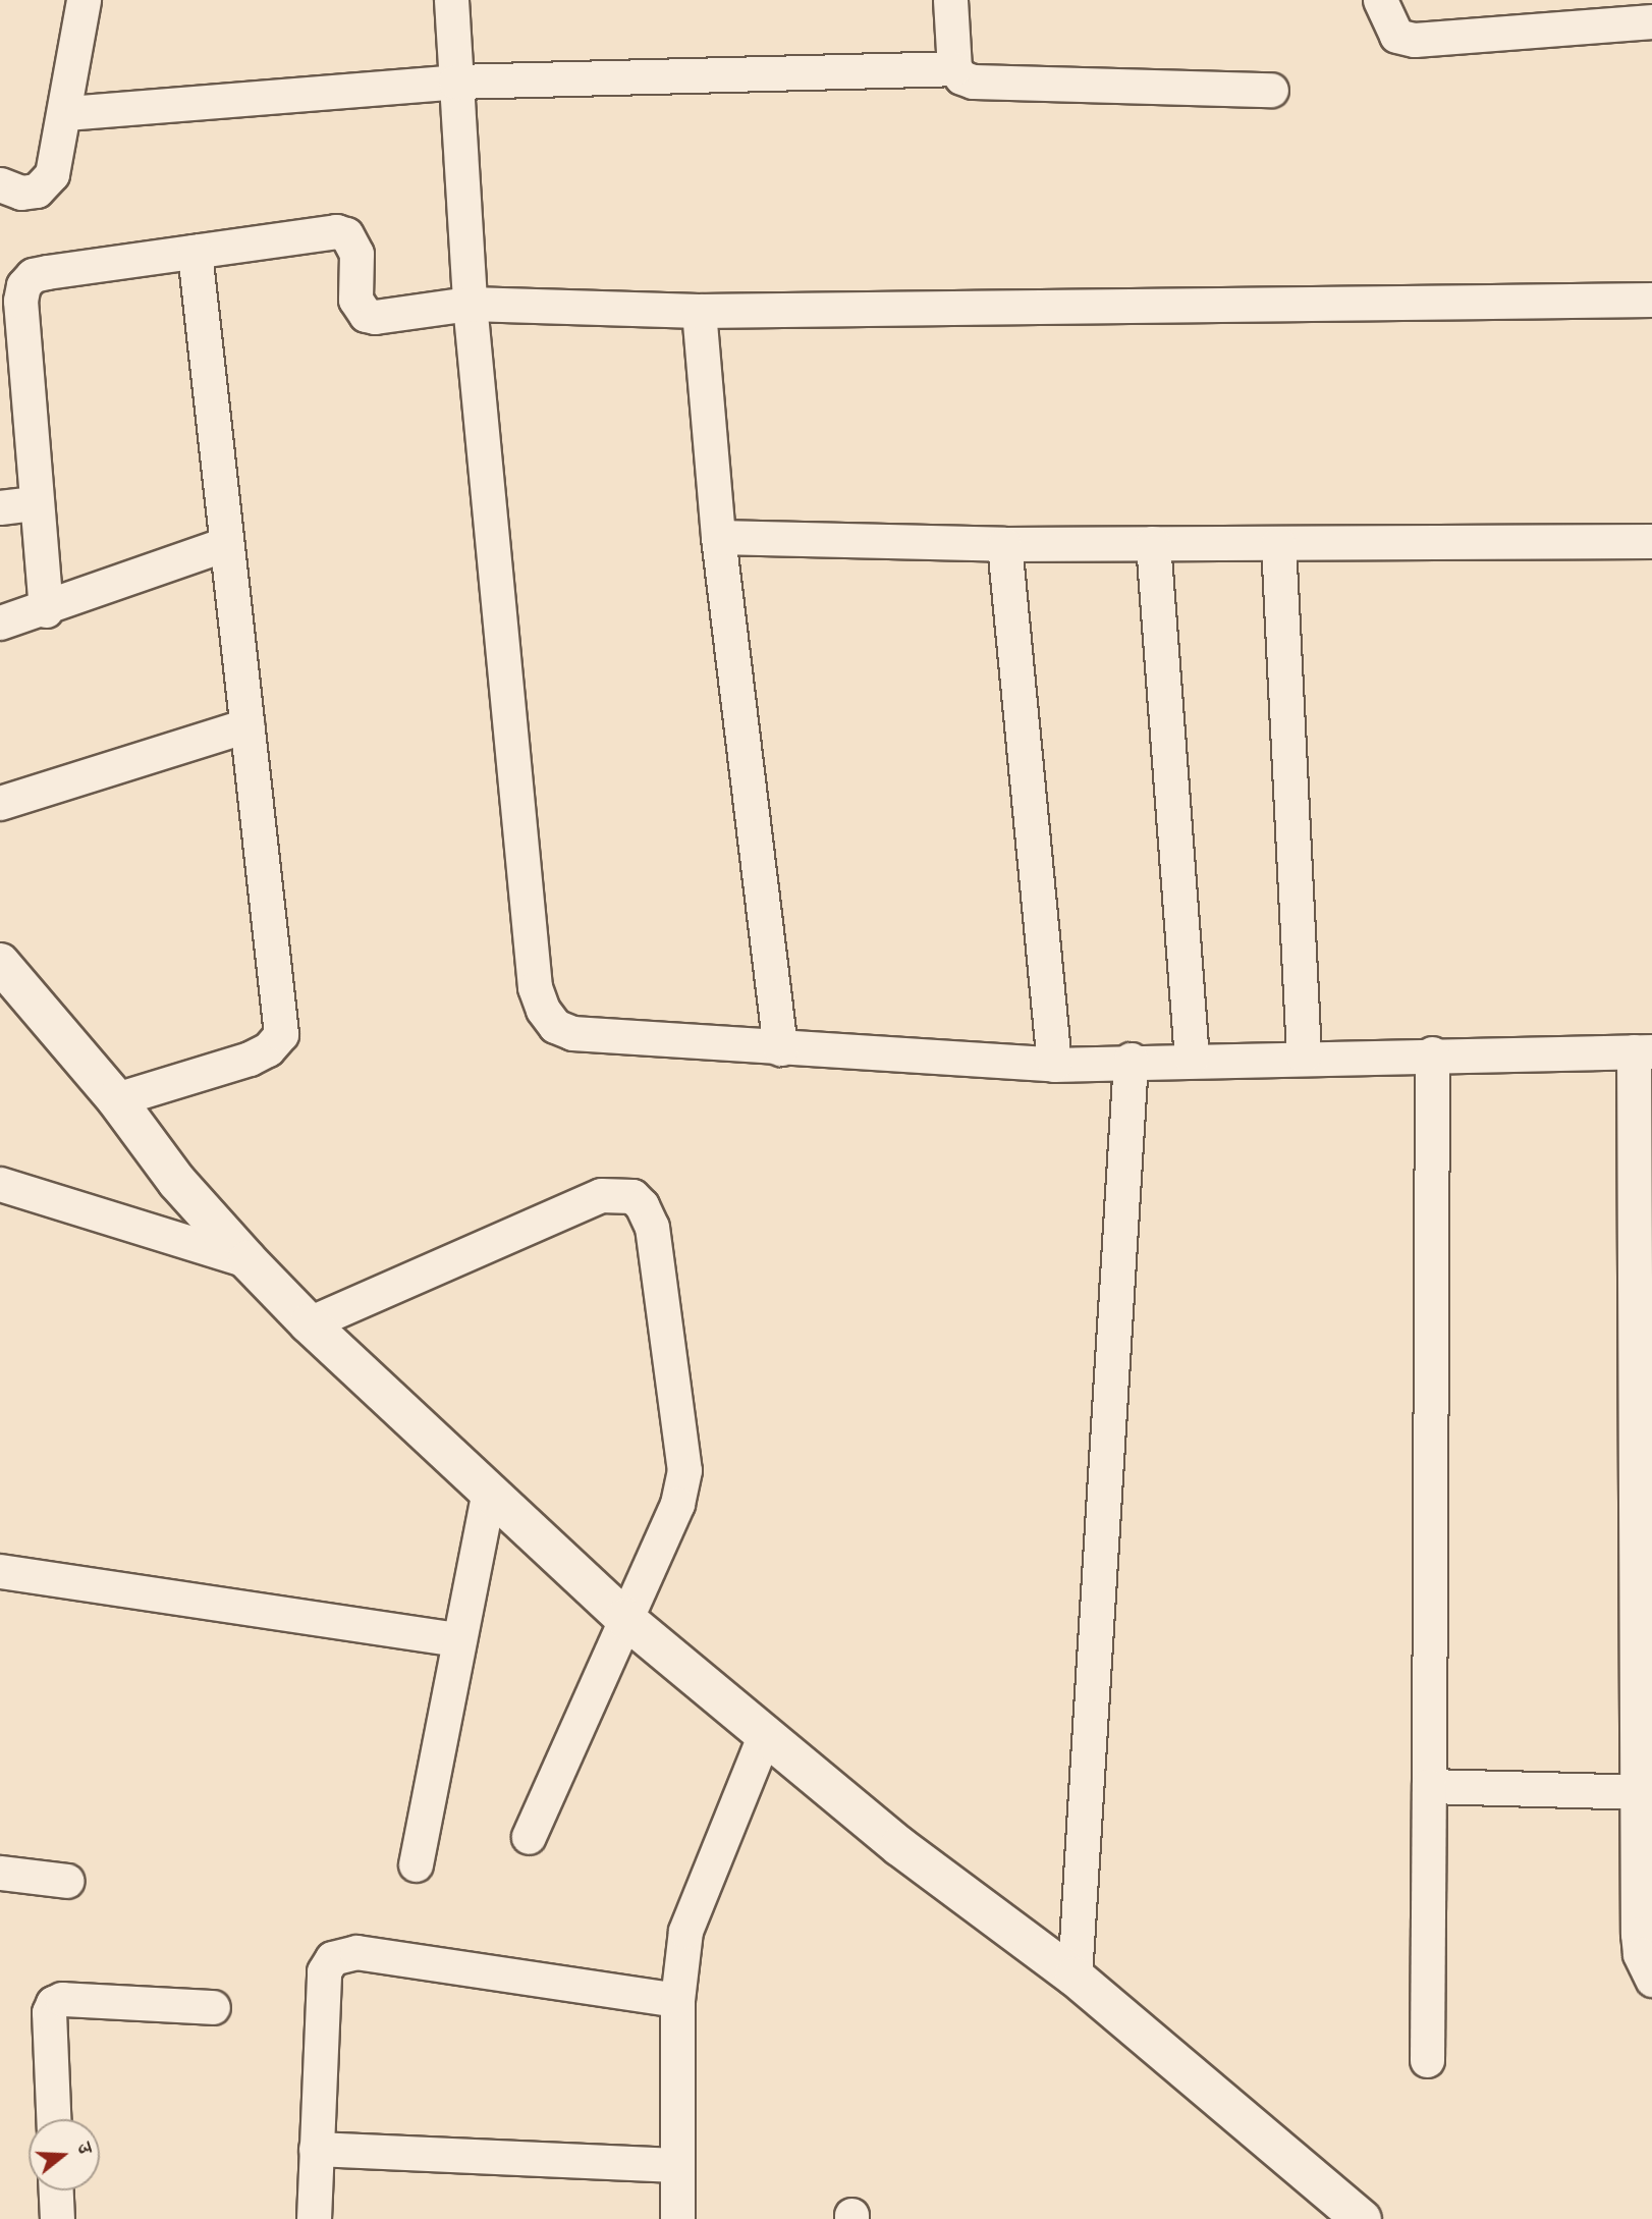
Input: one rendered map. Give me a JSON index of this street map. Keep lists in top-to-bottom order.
{
  "north": "right"
}
